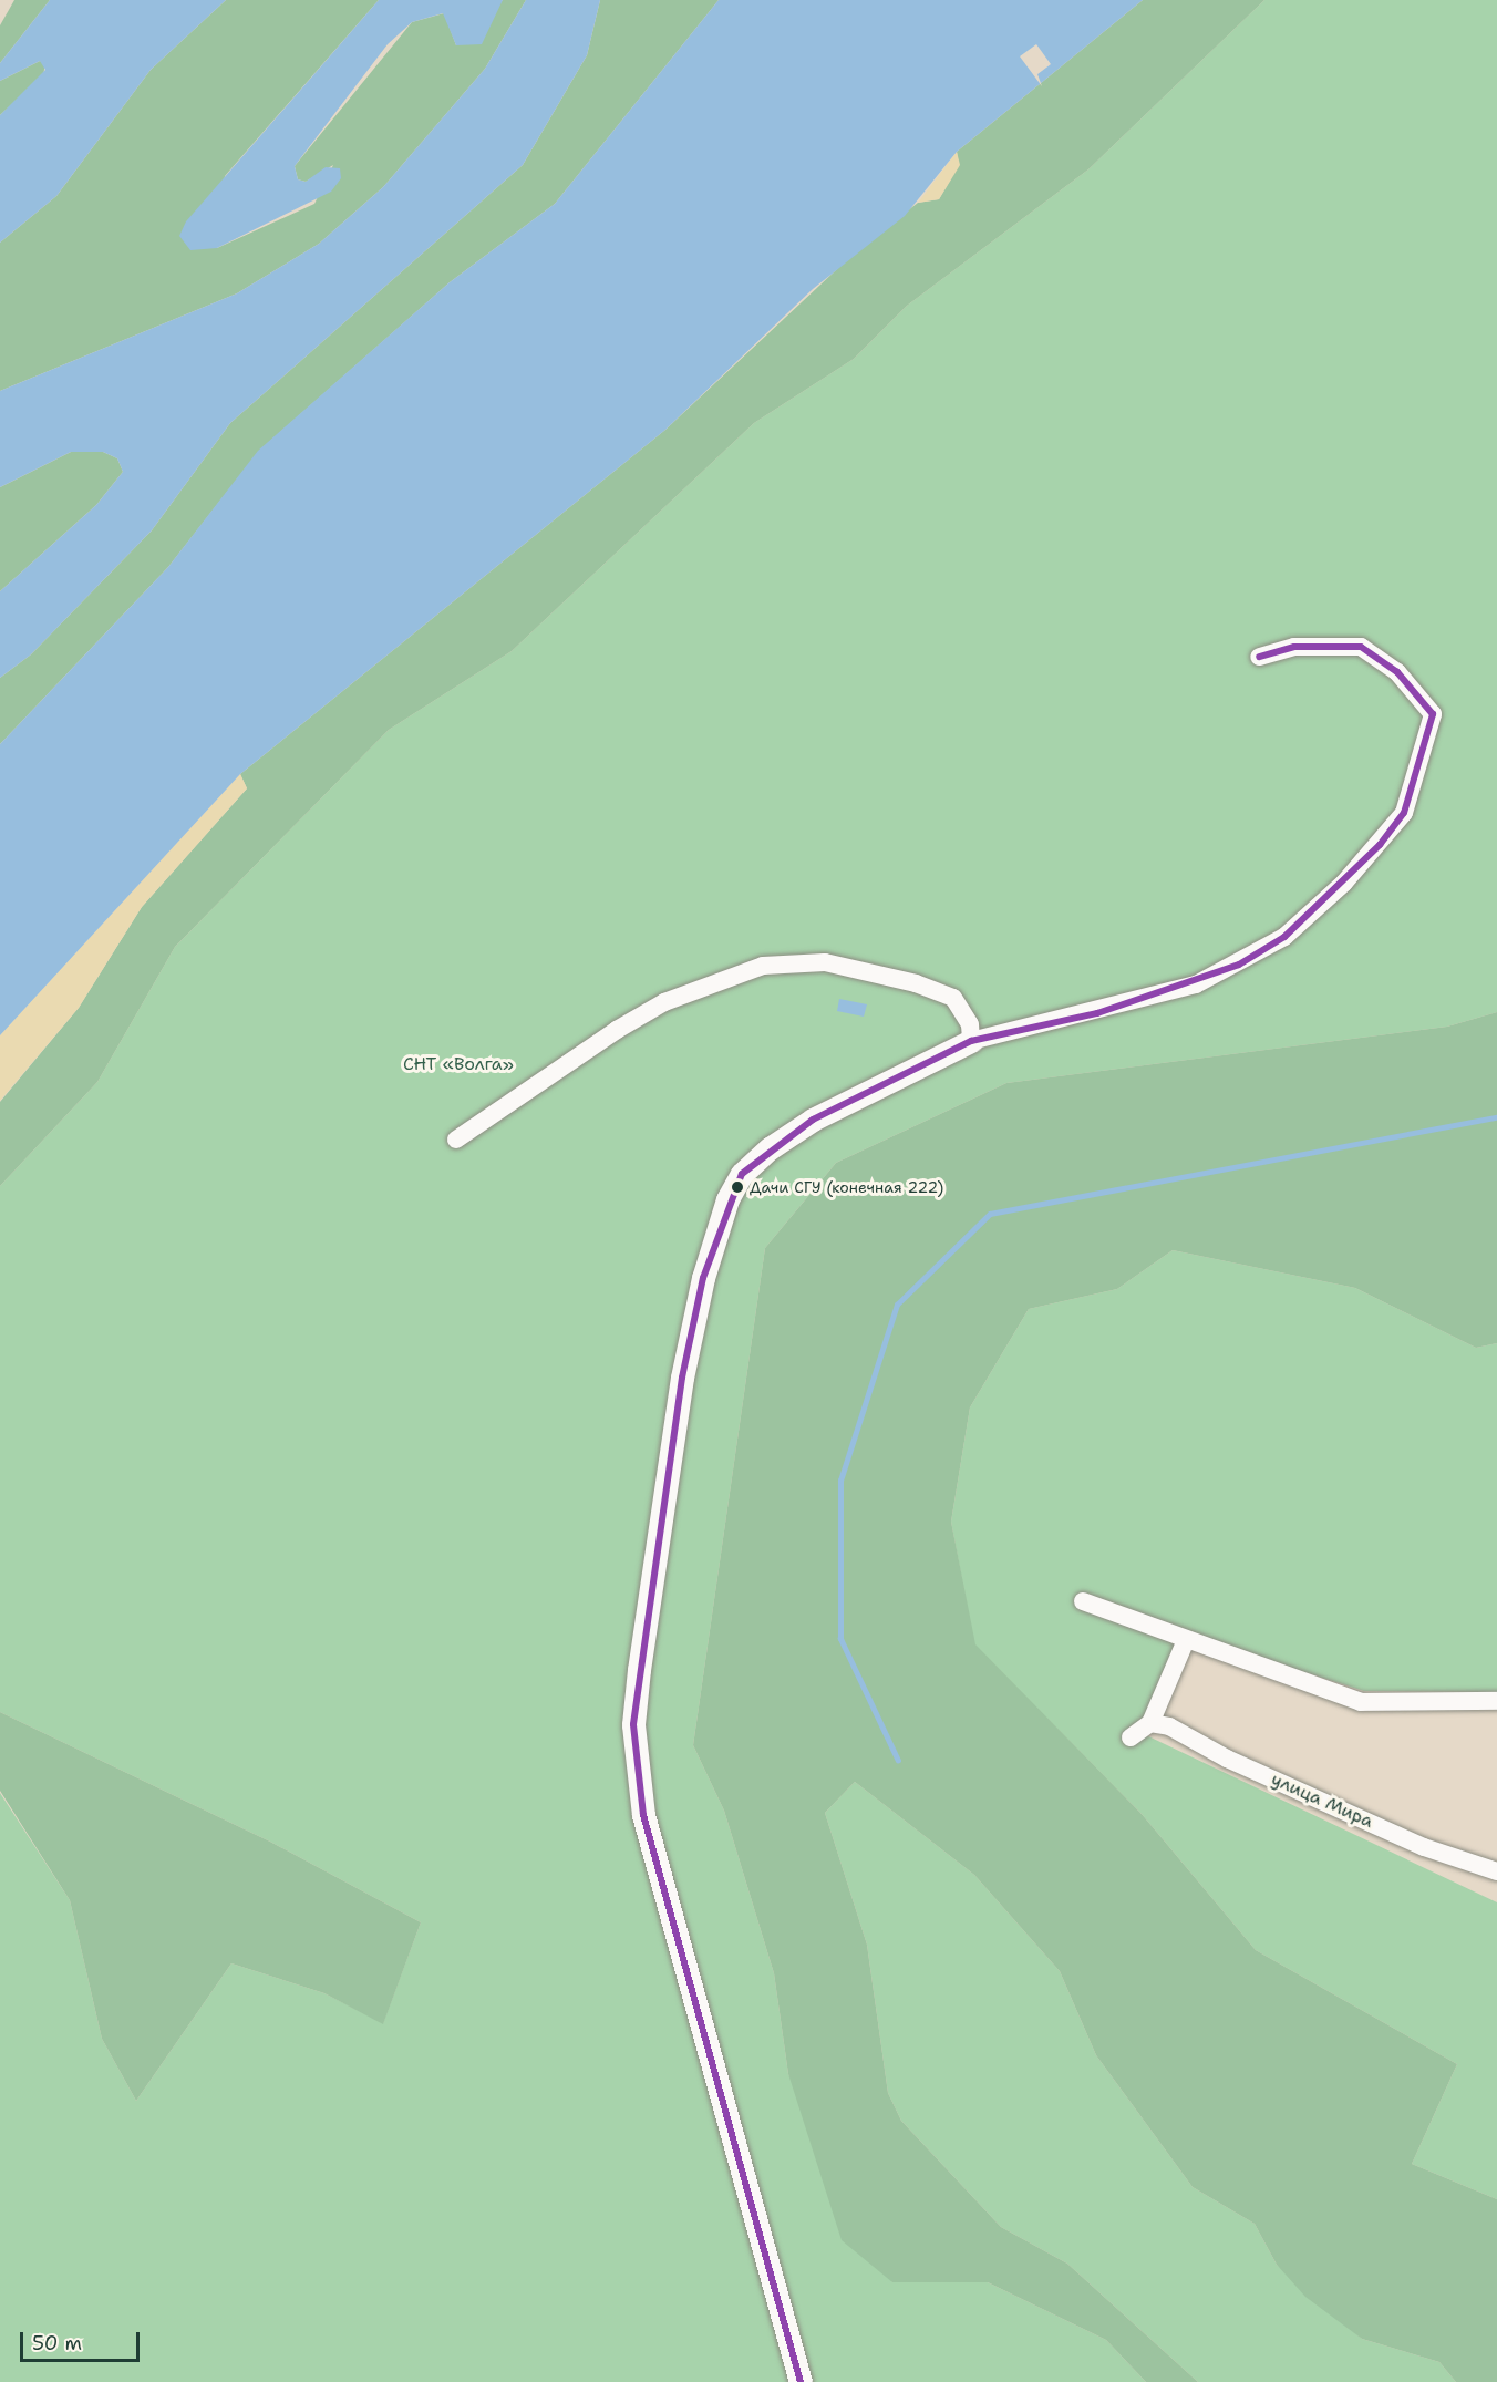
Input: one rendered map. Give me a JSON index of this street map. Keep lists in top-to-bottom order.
{
  "streets": {
    "street": ["улица Мира"]
  },
  "parks": ["СНТ «Волга»"],
  "places": ["Дачи СГУ (конечная 222)"],
  "scale_bar": "50 m"
}
